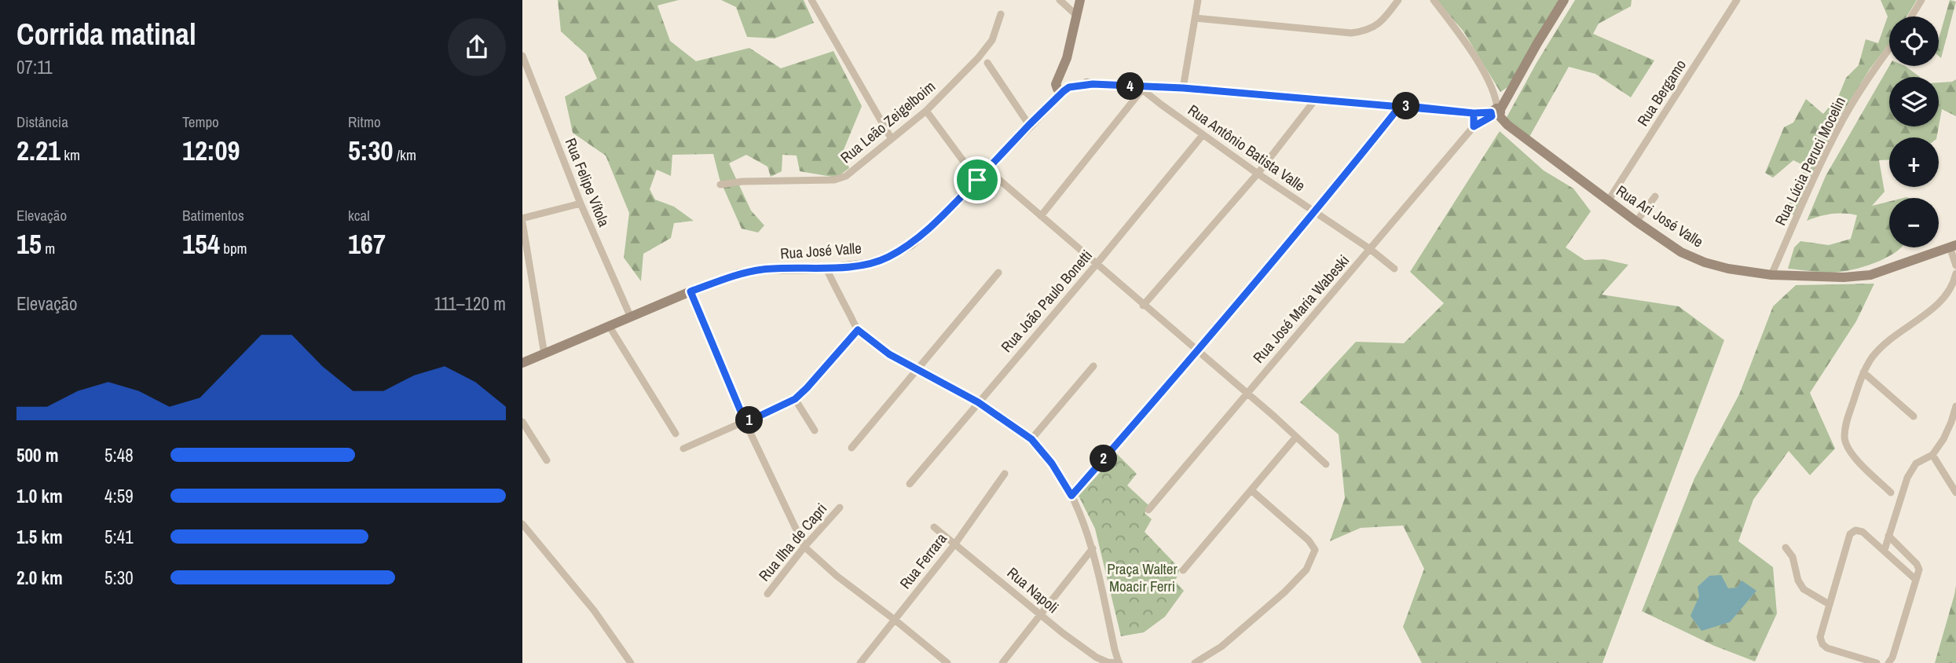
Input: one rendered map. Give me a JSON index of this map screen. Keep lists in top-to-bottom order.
{
  "streets": {
    "street": [
      "Rua Bergamo",
      "Rua Leão Zeigelboim",
      "Rua Antônio Batista Valle",
      "Rua Lúcia Peruci Mocelin",
      "Rua Felipe Vítola",
      "Rua Ari José Valle",
      "Rua José Valle",
      "Rua João Paulo Bonetti",
      "Rua José Maria Wabeski",
      "Rua Ilha de Capri",
      "Rua Ferrara",
      "Rua Napoli"
    ]
  },
  "crossings": [
    ["Rua Bergamo", "Rua Ari José Valle"],
    ["Rua Antônio Batista Valle", "Rua João Paulo Bonetti"],
    ["Rua Antônio Batista Valle", "Rua José Maria Wabeski"],
    ["Rua Lúcia Peruci Mocelin", "Rua Ari José Valle"],
    ["Rua Felipe Vítola", "Rua José Valle"],
    ["Rua Ari José Valle", "Rua José Maria Wabeski"],
    ["Rua Ferrara", "Rua Napoli"]
  ],
  "parks": ["Praça Walter Moacir Ferri"],
  "page": {
    "heading": ["Corrida matinal", "07:11"],
    "map_buttons": ["+", "−"],
    "pins": [
      "4",
      "3",
      "1",
      "2"
    ],
    "stats": [
      ["Distância", "2.21 km"],
      ["Tempo", "12:09"],
      ["Ritmo", "5:30 /km"],
      ["Elevação", "15 m"],
      ["Batimentos", "154 bpm"],
      ["kcal", "167"]
    ],
    "chart": ["Elevação", "111–120 m"],
    "list": [
      {
        "name": "500 m",
        "note": "5:48"
      },
      {
        "name": "1.0 km",
        "note": "4:59"
      },
      {
        "name": "1.5 km",
        "note": "5:41"
      },
      {
        "name": "2.0 km",
        "note": "5:30"
      }
    ]
  }
}
